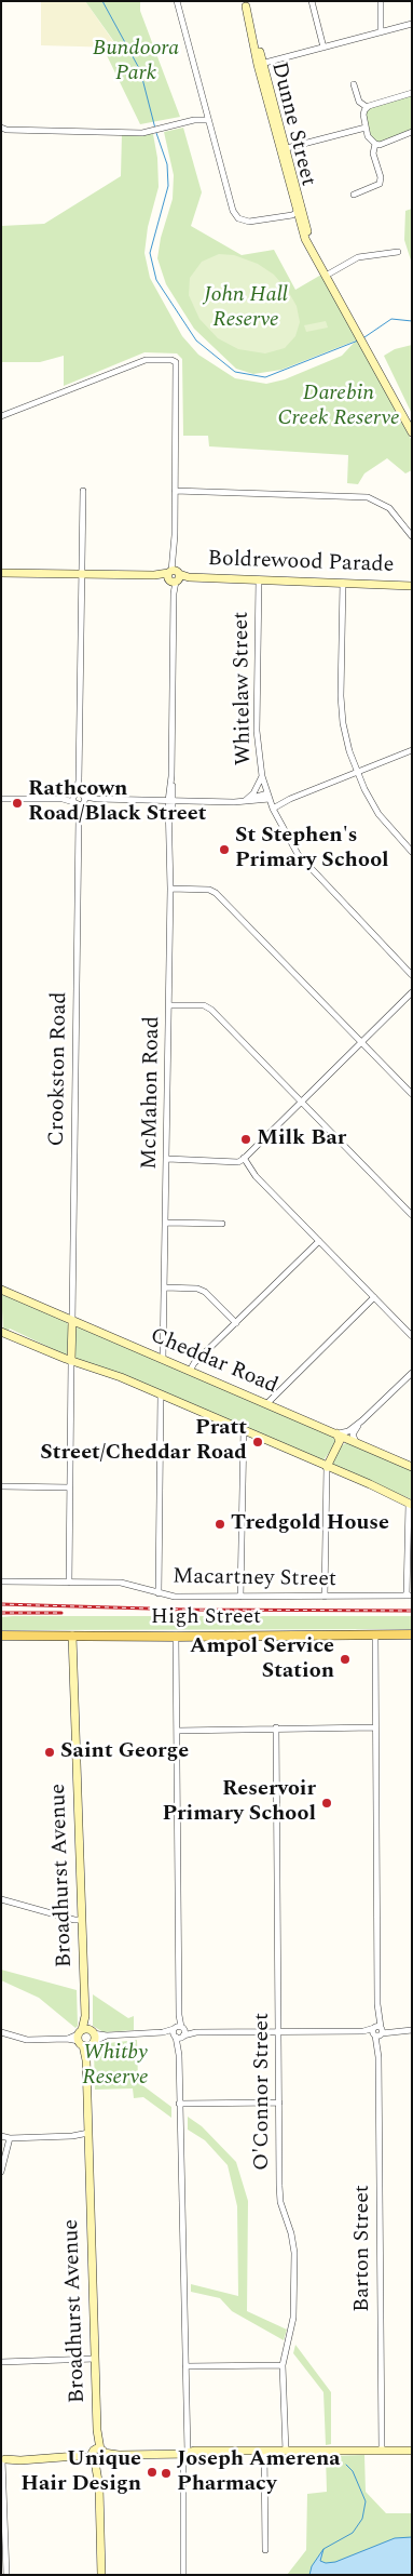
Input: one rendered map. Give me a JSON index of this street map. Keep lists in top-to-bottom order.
{
  "streets": {
    "main road": ["High Street"],
    "street": [
      "Dunne Street",
      "Boldrewood Parade",
      "Whitelaw Street",
      "Crookston Road",
      "McMahon Road",
      "Cheddar Road",
      "Macartney Street",
      "Broadhurst Avenue",
      "O'Connor Street",
      "Barton Street"
    ]
  },
  "crossings": [
    ["Boldrewood Parade", "Whitelaw Street"],
    ["Boldrewood Parade", "Crookston Road"],
    ["Boldrewood Parade", "McMahon Road"],
    ["Crookston Road", "Cheddar Road"],
    ["McMahon Road", "Cheddar Road"],
    ["High Street", "Broadhurst Avenue"]
  ],
  "parks": [
    "Bundoora Park",
    "John Hall Reserve",
    "Darebin Creek Reserve",
    "Whitby Reserve"
  ],
  "places": [
    "Rathcown Road/Black Street",
    "St Stephen's Primary School",
    "Milk Bar",
    "Pratt Street/Cheddar Road",
    "Tredgold House",
    "Ampol Service Station",
    "Saint George",
    "Reservoir Primary School",
    "Unique Hair Design",
    "Joseph Amerena Pharmacy"
  ]
}
